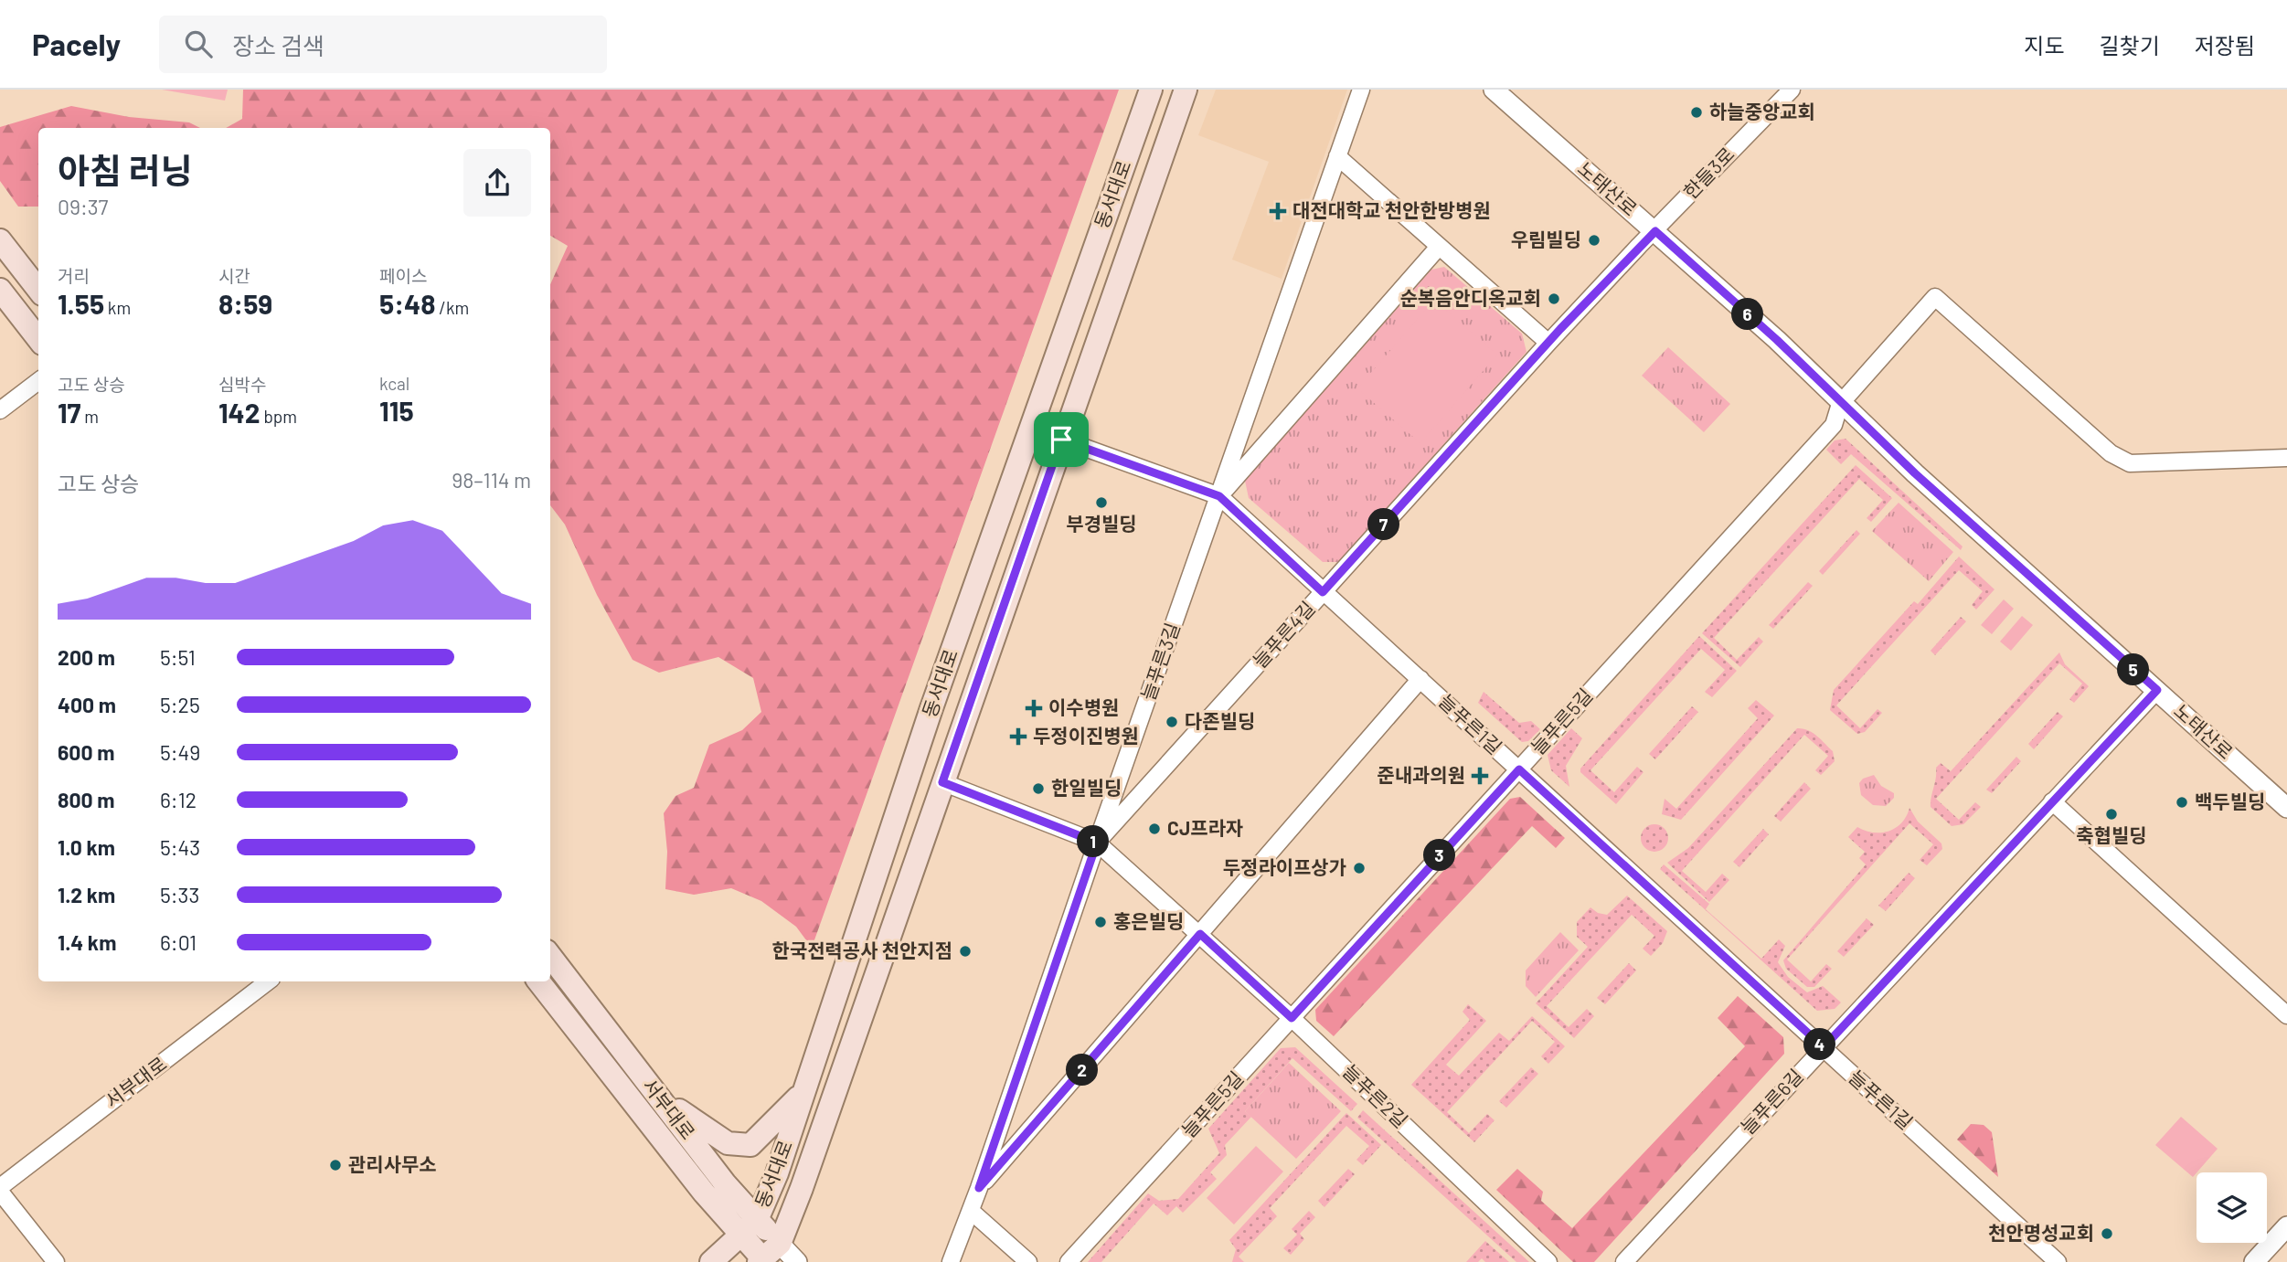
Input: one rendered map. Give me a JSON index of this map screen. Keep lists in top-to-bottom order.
{
  "streets": {
    "main road": ["동서대로", "서부대로"],
    "street": [
      "한들3로",
      "노태산로",
      "늘푸른4길",
      "늘푸른3길",
      "늘푸른5길",
      "늘푸른1길",
      "늘푸른2길",
      "늘푸른6길"
    ]
  },
  "crossings": [
    ["한들3로", "노태산로"],
    ["한들3로", "늘푸른4길"],
    ["노태산로", "늘푸른4길"],
    ["노태산로", "늘푸른5길"],
    ["노태산로", "늘푸른6길"],
    ["동서대로", "늘푸른1길"],
    ["동서대로", "서부대로"],
    ["동서대로", "늘푸른2길"],
    ["늘푸른4길", "늘푸른3길"],
    ["늘푸른4길", "늘푸른1길"],
    ["늘푸른4길", "늘푸른2길"],
    ["늘푸른3길", "늘푸른1길"],
    ["늘푸른3길", "늘푸른2길"],
    ["늘푸른5길", "늘푸른1길"],
    ["늘푸른5길", "늘푸른2길"],
    ["늘푸른1길", "늘푸른2길"],
    ["늘푸른1길", "늘푸른6길"]
  ],
  "places": {
    "other": [
      "하늘중앙교회",
      "우림빌딩",
      "순복음안디옥교회",
      "부경빌딩",
      "다존빌딩",
      "한일빌딩",
      "백두빌딩",
      "축협빌딩",
      "CJ프라자",
      "두정라이프상가",
      "홍은빌딩",
      "한국전력공사 천안지점",
      "관리사무소",
      "천안명성교회"
    ],
    "health": [
      "대전대학교 천안한방병원",
      "이수병원",
      "두정이진병원",
      "준내과의원"
    ]
  },
  "page": {
    "header": "Pacely",
    "search": "장소 검색",
    "nav": ["지도", "길찾기", "저장됨"],
    "heading": ["아침 러닝", "09:37"],
    "stats": [
      ["거리", "1.55 km"],
      ["시간", "8:59"],
      ["페이스", "5:48 /km"],
      ["고도 상승", "17 m"],
      ["심박수", "142 bpm"],
      ["kcal", "115"]
    ],
    "pins": [
      "6",
      "7",
      "5",
      "1",
      "3",
      "4",
      "2"
    ],
    "chart": ["고도 상승", "98–114 m"],
    "list": [
      {
        "name": "200 m",
        "note": "5:51"
      },
      {
        "name": "400 m",
        "note": "5:25"
      },
      {
        "name": "600 m",
        "note": "5:49"
      },
      {
        "name": "800 m",
        "note": "6:12"
      },
      {
        "name": "1.0 km",
        "note": "5:43"
      },
      {
        "name": "1.2 km",
        "note": "5:33"
      },
      {
        "name": "1.4 km",
        "note": "6:01"
      }
    ]
  }
}
